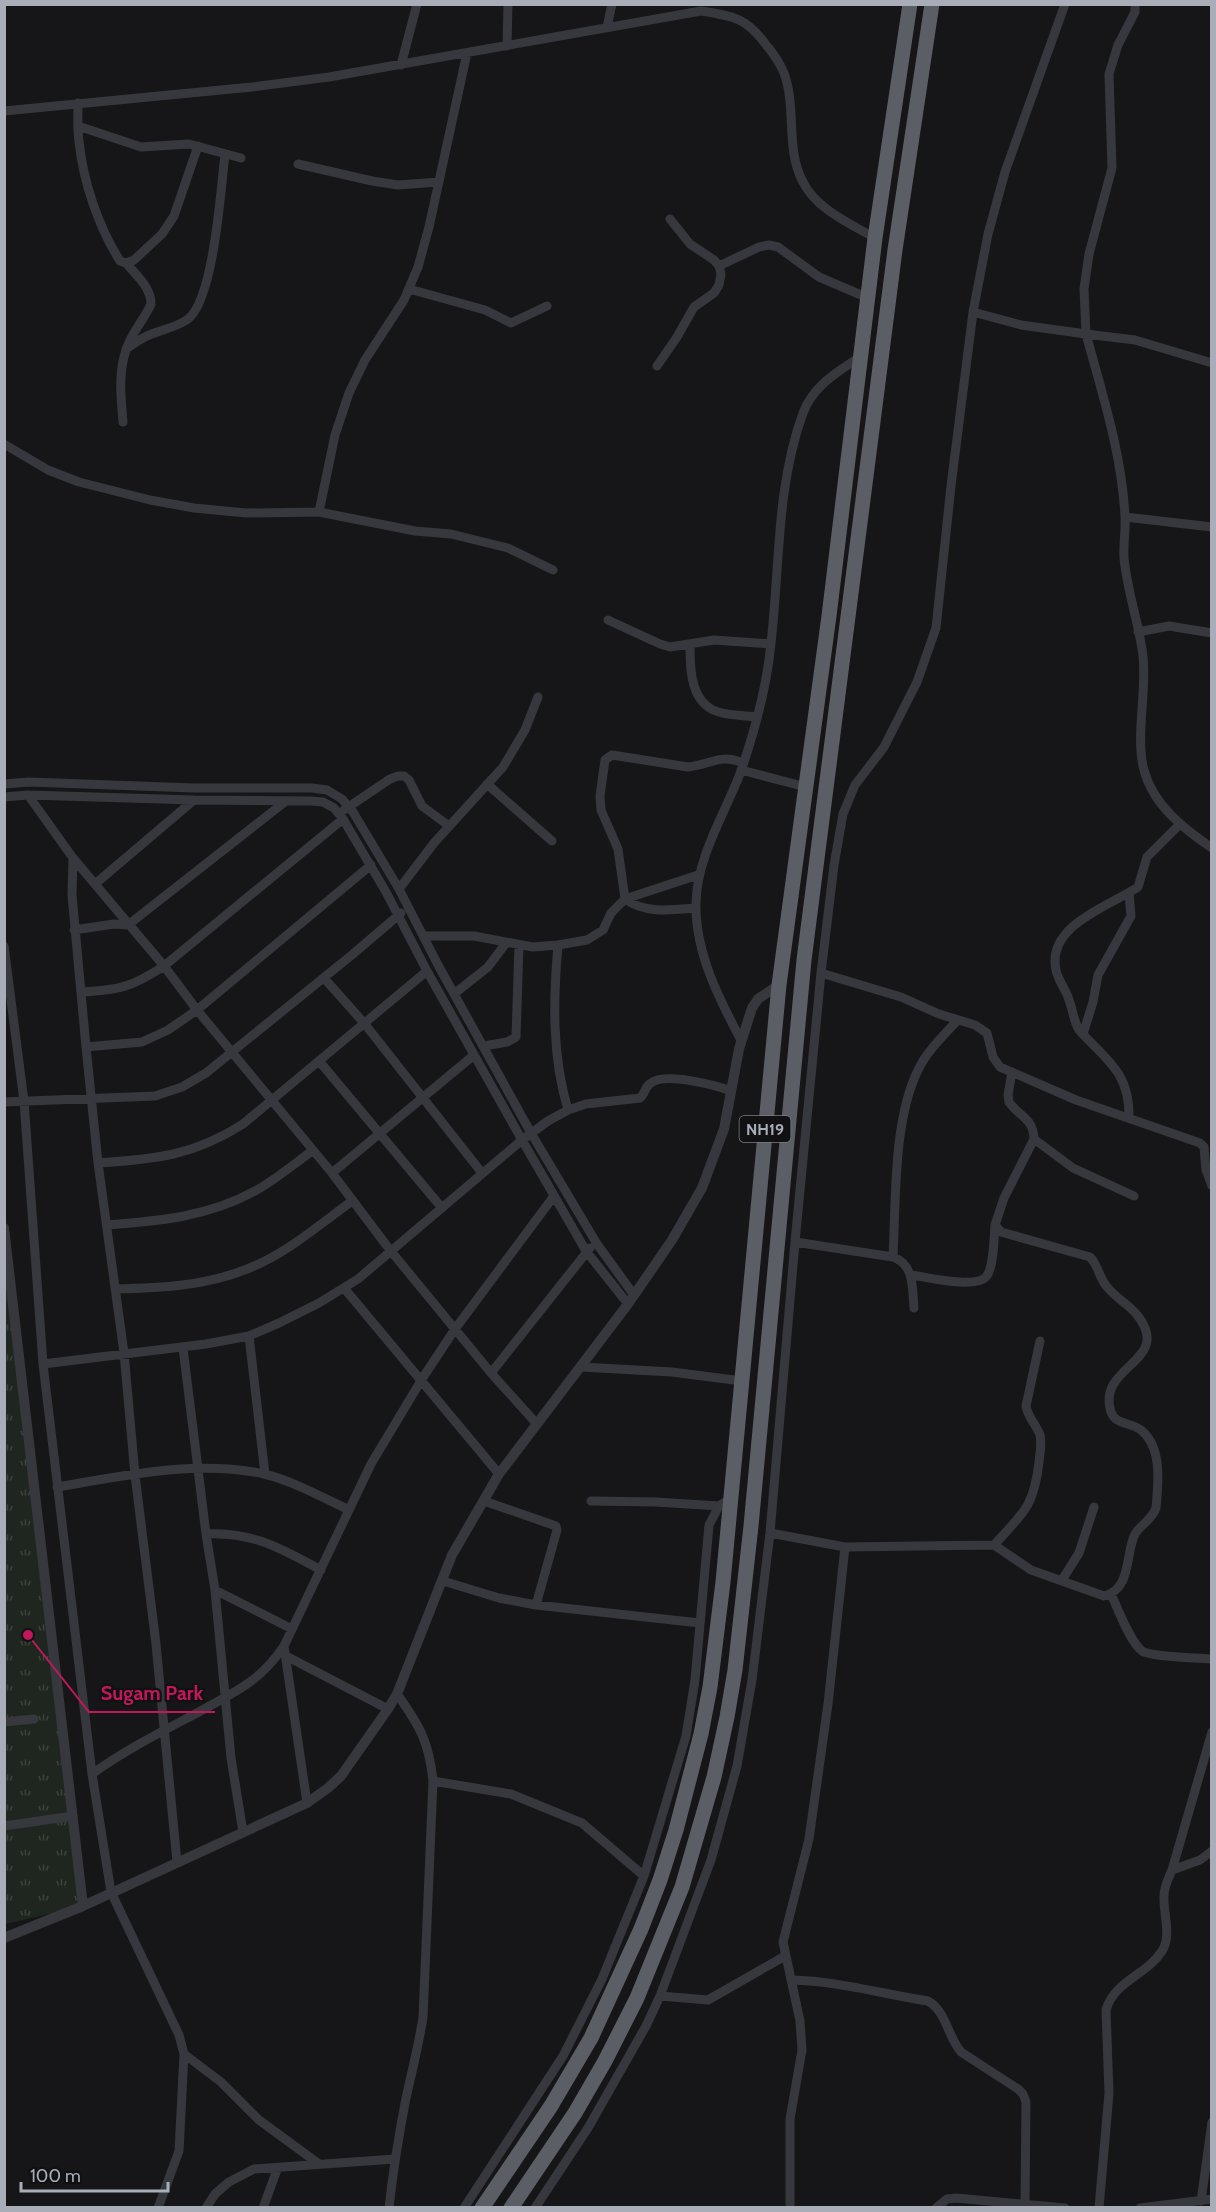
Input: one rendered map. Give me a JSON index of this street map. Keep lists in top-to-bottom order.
{
  "streets": {
    "highway": ["NH19"]
  },
  "places": ["Sugam Park"],
  "scale_bar": "100 m"
}
